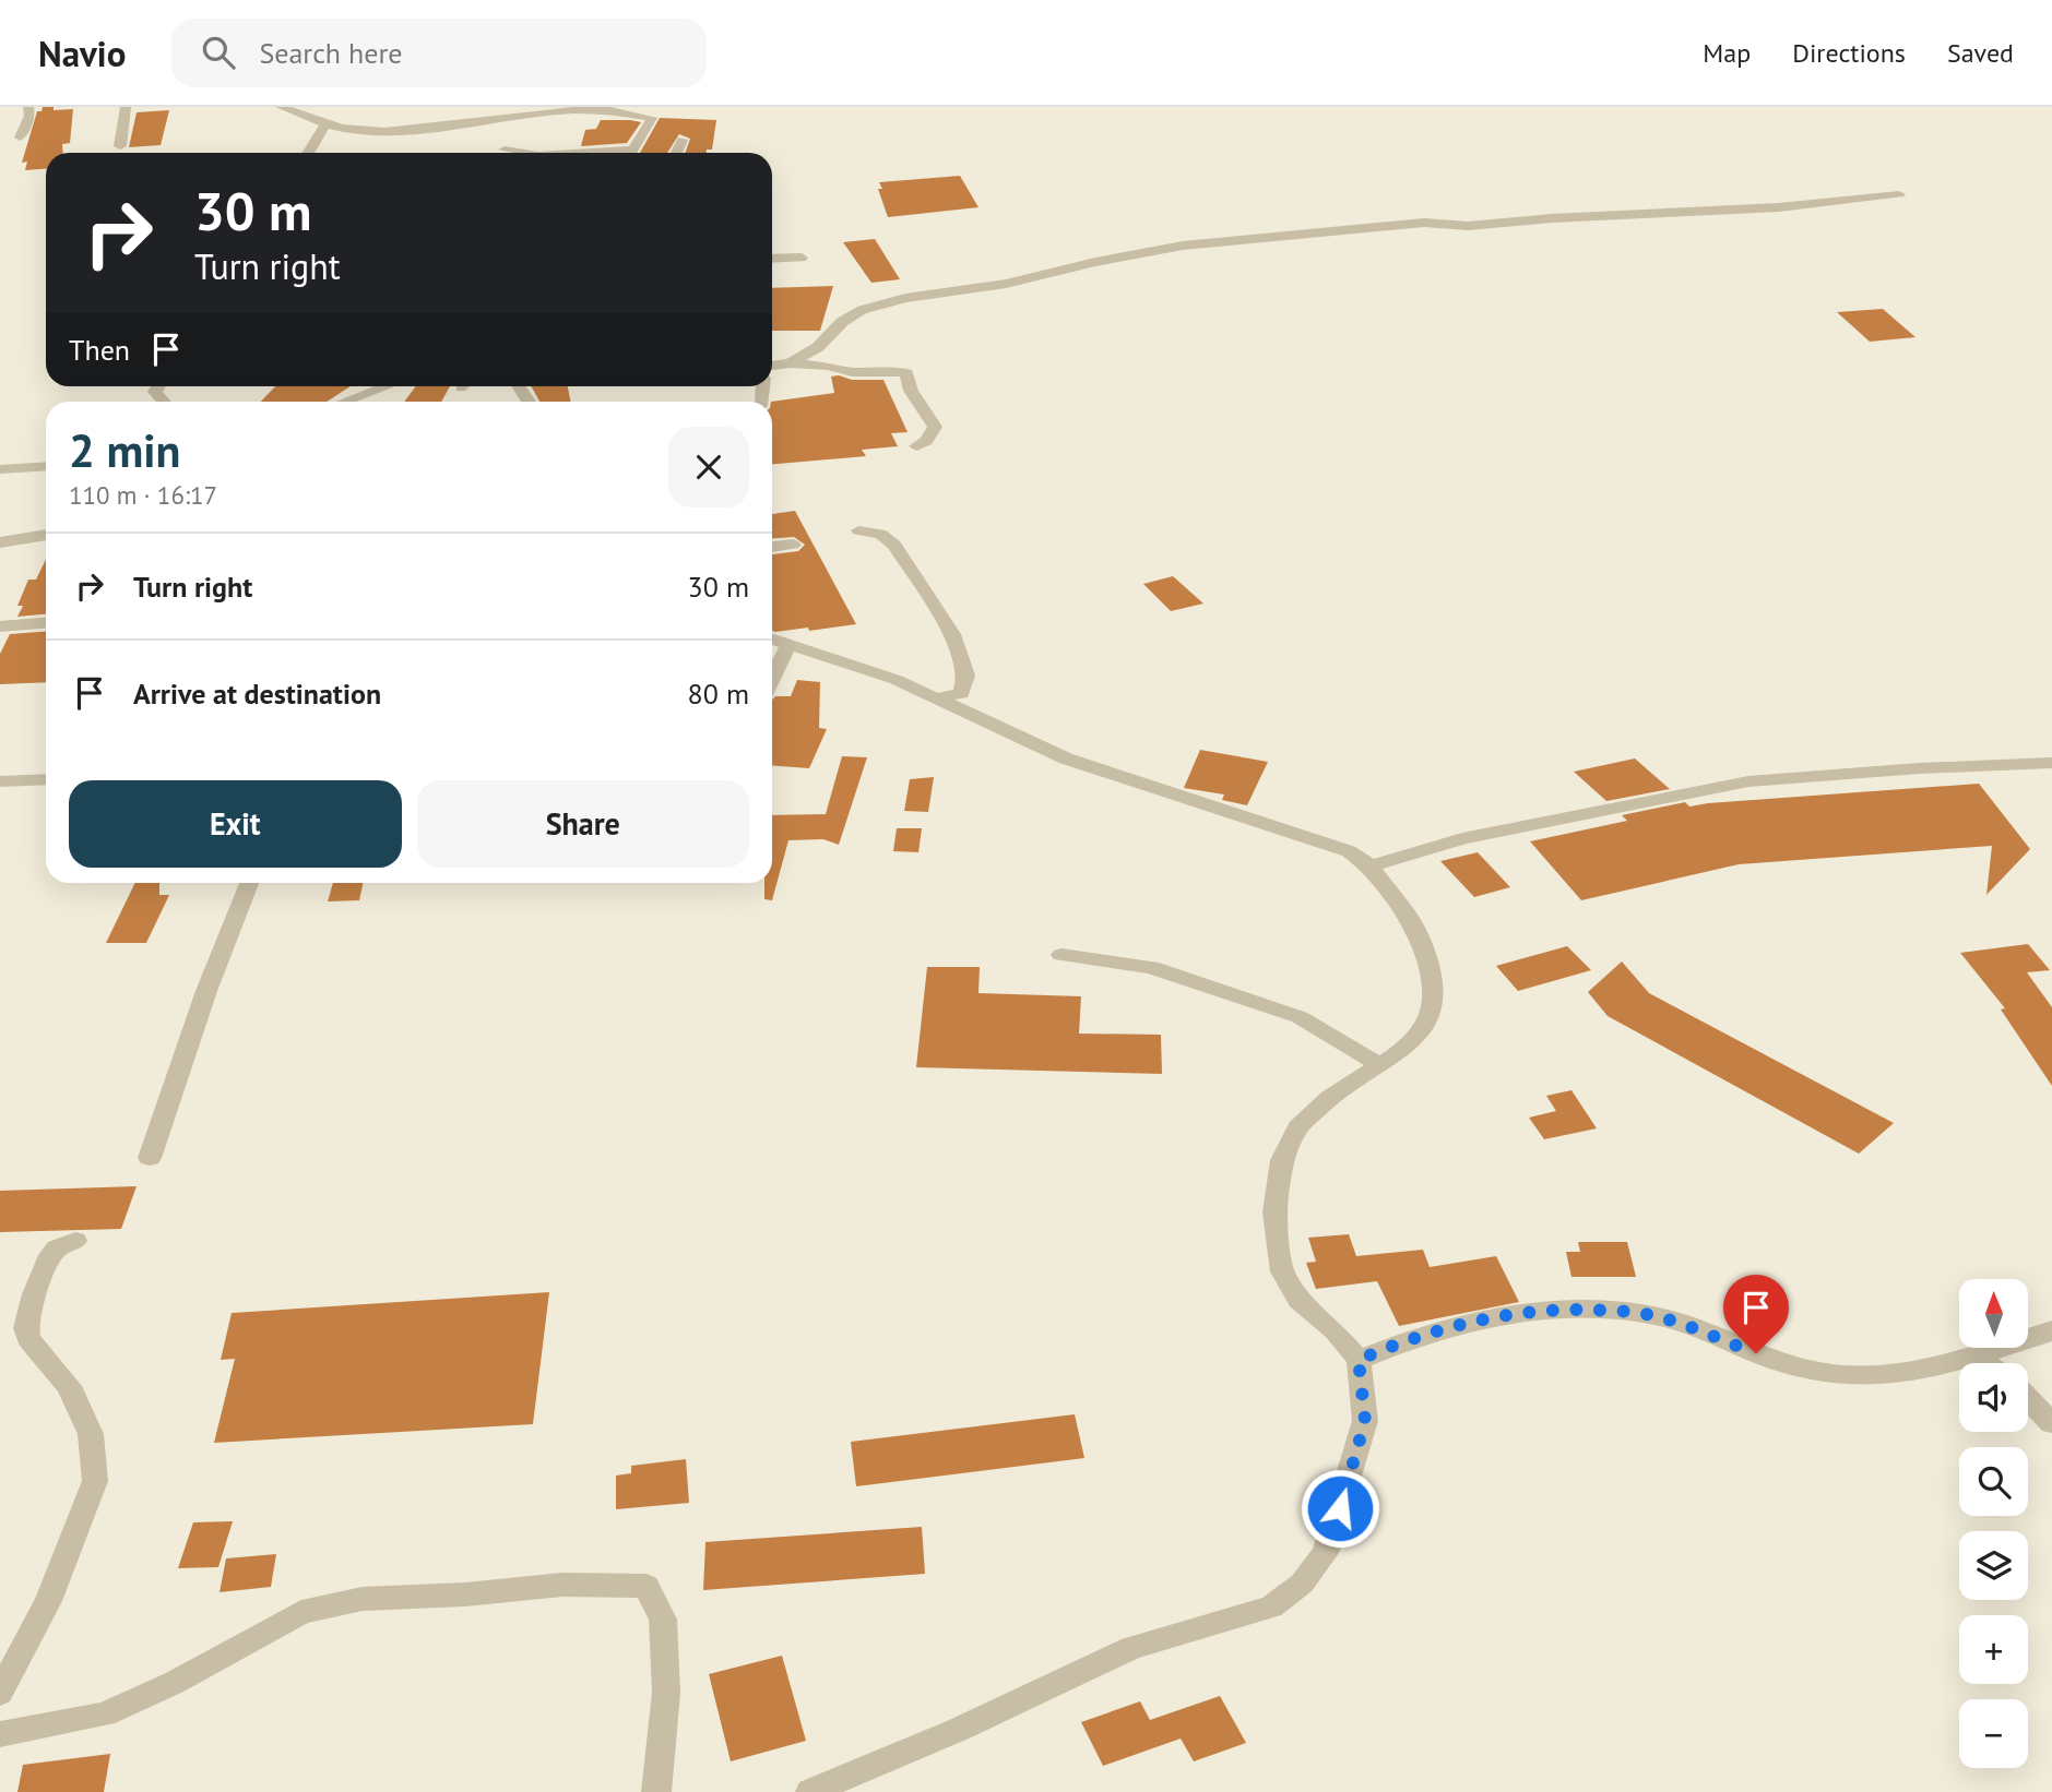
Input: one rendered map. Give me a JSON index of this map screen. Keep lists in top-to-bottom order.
{
  "north": "top",
  "page": {
    "header": "Navio",
    "search": "Search here",
    "nav": ["Map", "Directions", "Saved"],
    "turn": ["30 m", "Turn right"],
    "then": "Then",
    "heading": ["2 min", "110 m · 16:17"],
    "list": [
      {
        "name": "Turn right",
        "value": "30 m"
      },
      {
        "name": "Arrive at destination",
        "value": "80 m"
      }
    ],
    "buttons": ["Exit", "Share"],
    "map_buttons": ["+", "−"]
  }
}
